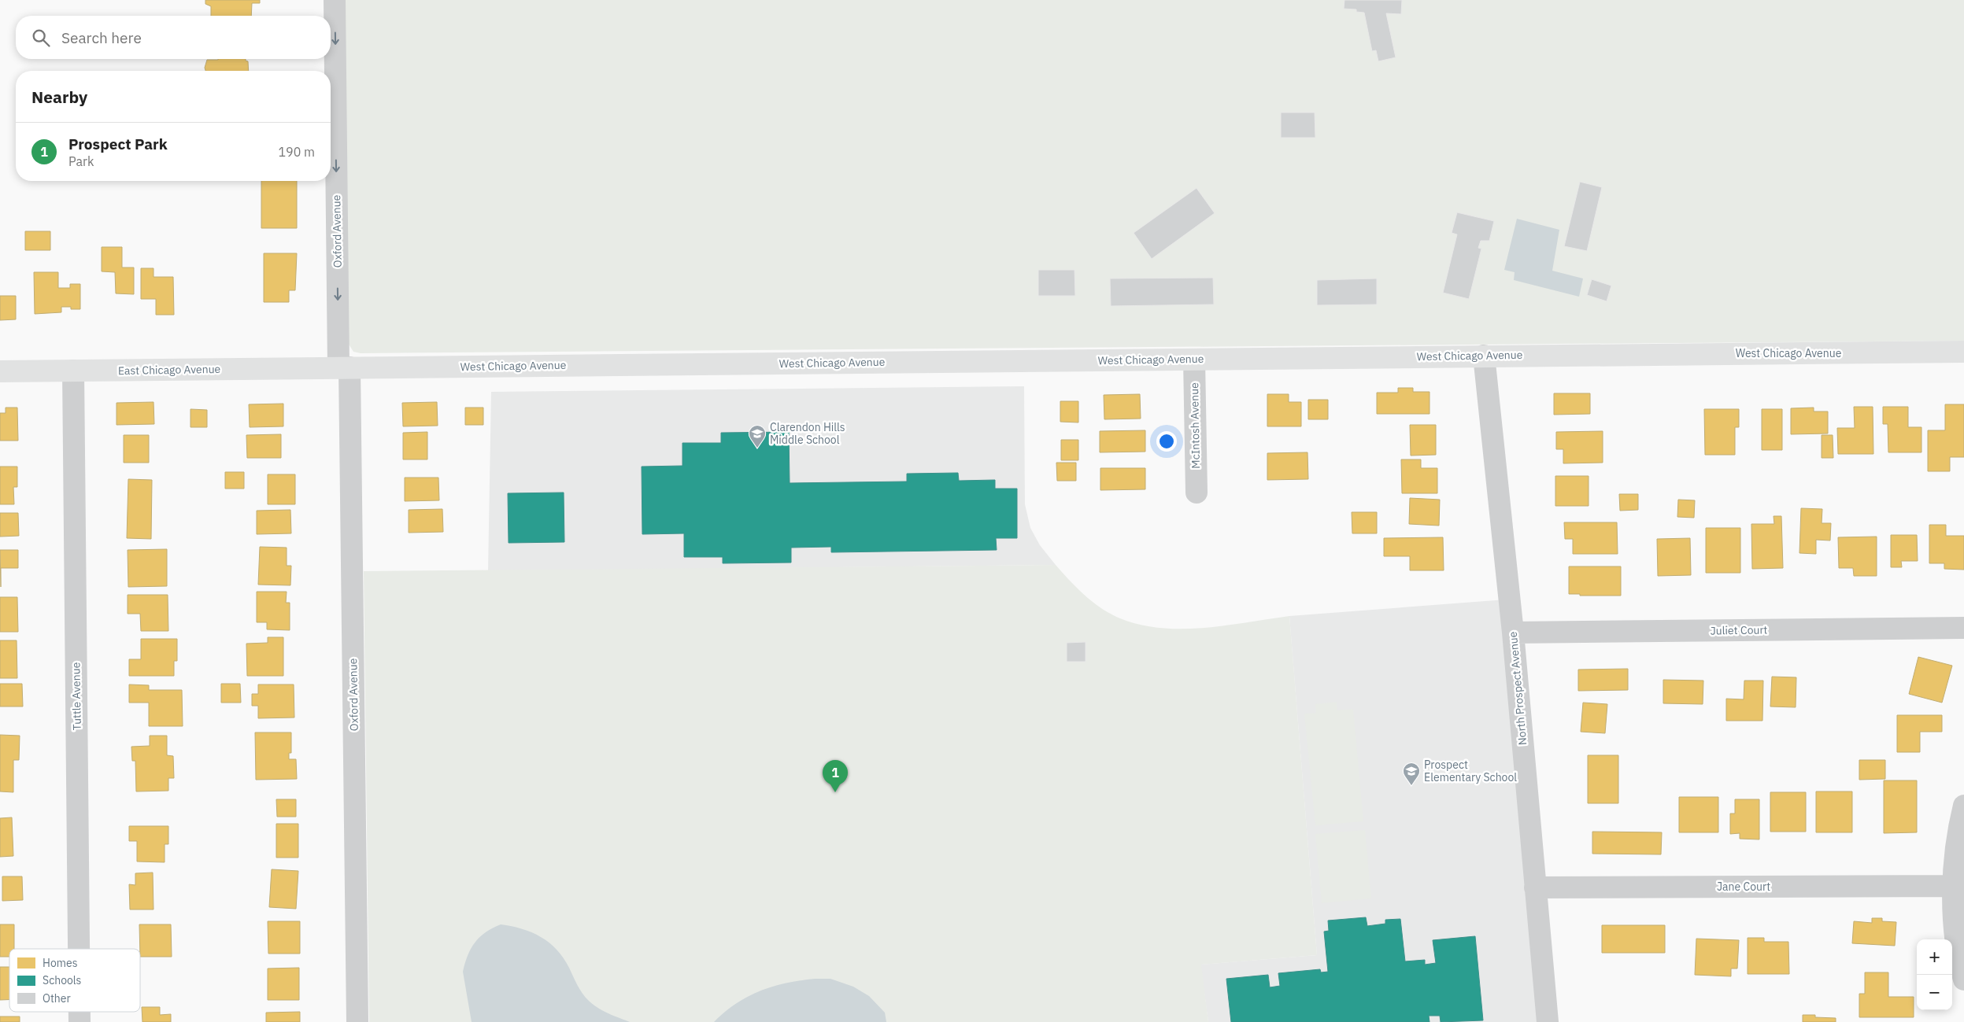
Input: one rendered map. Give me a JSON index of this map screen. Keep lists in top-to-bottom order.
{
  "streets": {
    "main road": ["West Chicago Avenue", "East Chicago Avenue"],
    "street": [
      "Oxford Avenue",
      "McIntosh Avenue",
      "Juliet Court",
      "North Prospect Avenue",
      "Tuttle Avenue",
      "Jane Court"
    ]
  },
  "crossings": [
    ["Oxford Avenue", "West Chicago Avenue"],
    ["Oxford Avenue", "East Chicago Avenue"],
    ["West Chicago Avenue", "East Chicago Avenue"],
    ["West Chicago Avenue", "McIntosh Avenue"],
    ["West Chicago Avenue", "North Prospect Avenue"],
    ["East Chicago Avenue", "Tuttle Avenue"],
    ["Juliet Court", "North Prospect Avenue"],
    ["North Prospect Avenue", "Jane Court"]
  ],
  "one_way": ["Oxford Avenue"],
  "places": {
    "school or university": ["Clarendon Hills Middle School", "Prospect Elementary School"]
  },
  "legend": ["Homes", "Schools", "Other"],
  "page": {
    "search": "Search here",
    "heading": "Nearby",
    "list": [
      {
        "mark": "1",
        "name": "Prospect Park",
        "note": "Park",
        "value": "190 m"
      }
    ],
    "pins": "1",
    "map_buttons": ["+", "−"]
  }
}
